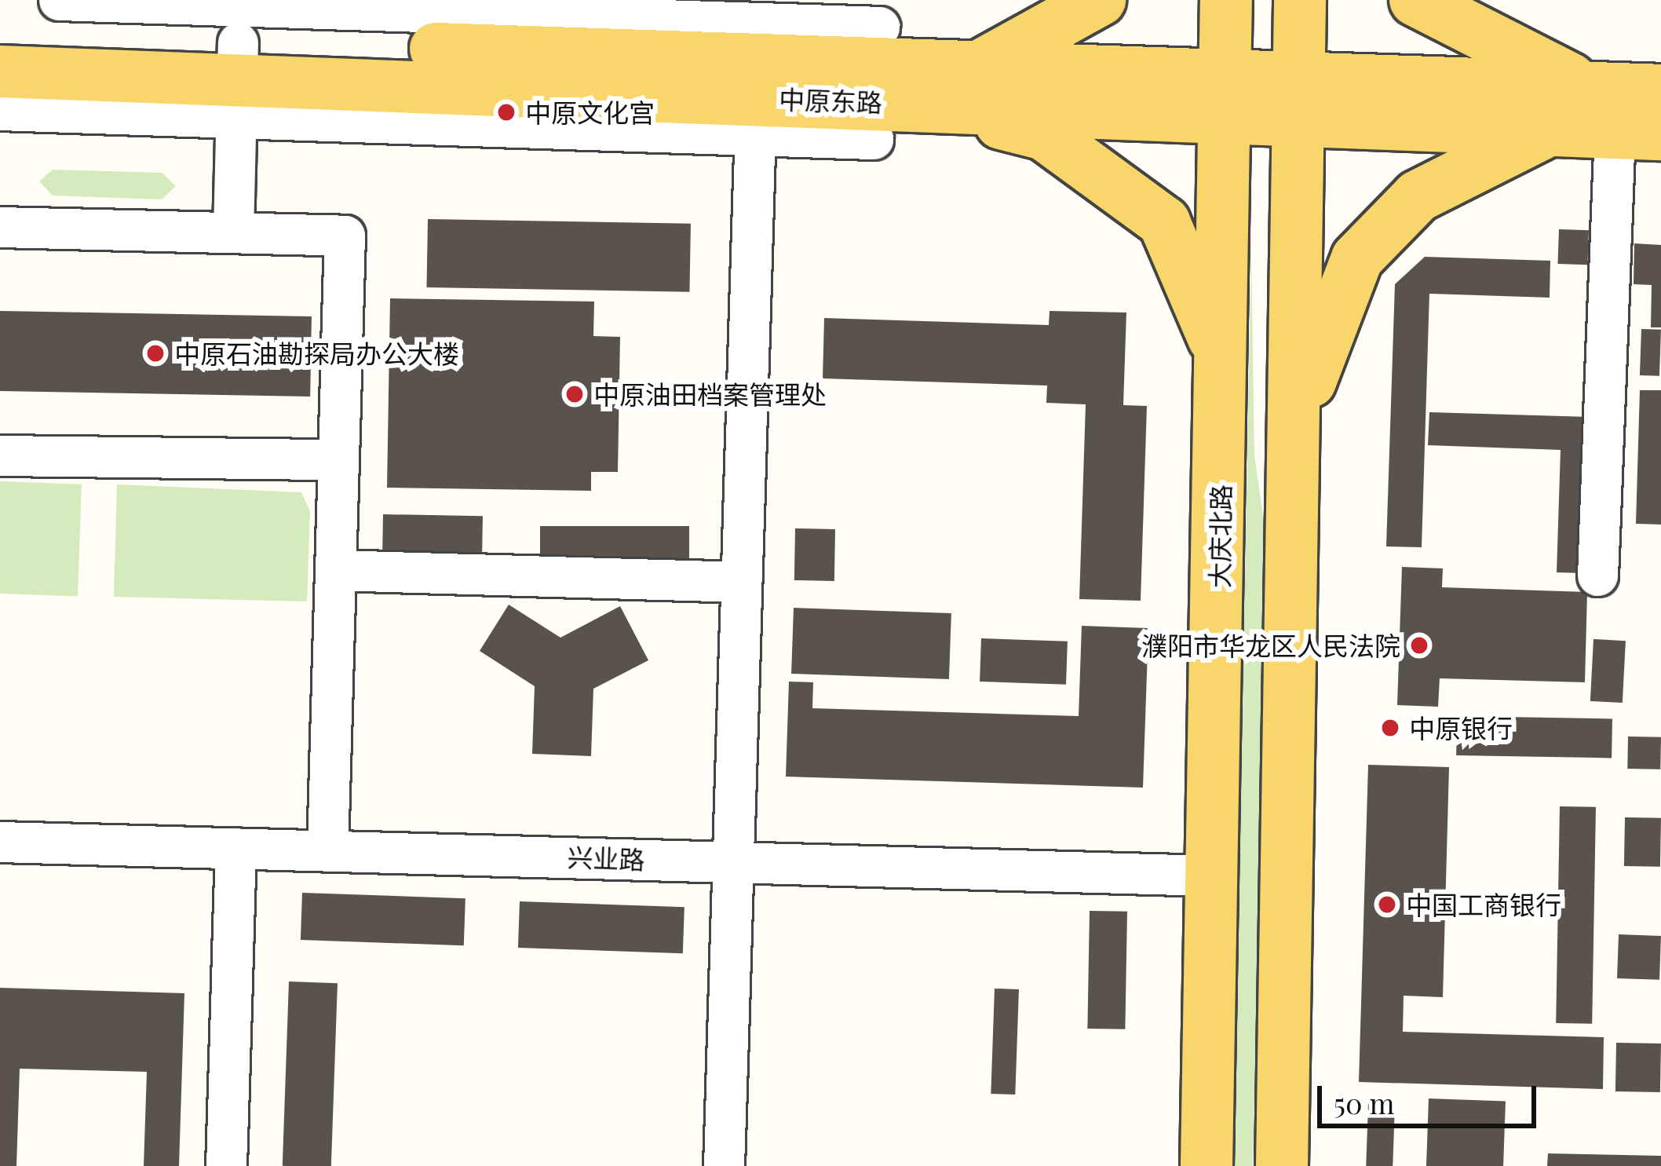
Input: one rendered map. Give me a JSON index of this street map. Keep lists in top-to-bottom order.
{
  "streets": {
    "main road": ["中原东路", "大庆北路"],
    "street": ["兴业路"]
  },
  "crossings": [
    ["中原东路", "大庆北路"],
    ["大庆北路", "兴业路"]
  ],
  "places": [
    "中原文化宫",
    "中原石油勘探局办公大楼",
    "中原油田档案管理处",
    "濮阳市华龙区人民法院",
    "中原银行",
    "中国工商银行"
  ],
  "scale_bar": "50 m"
}
